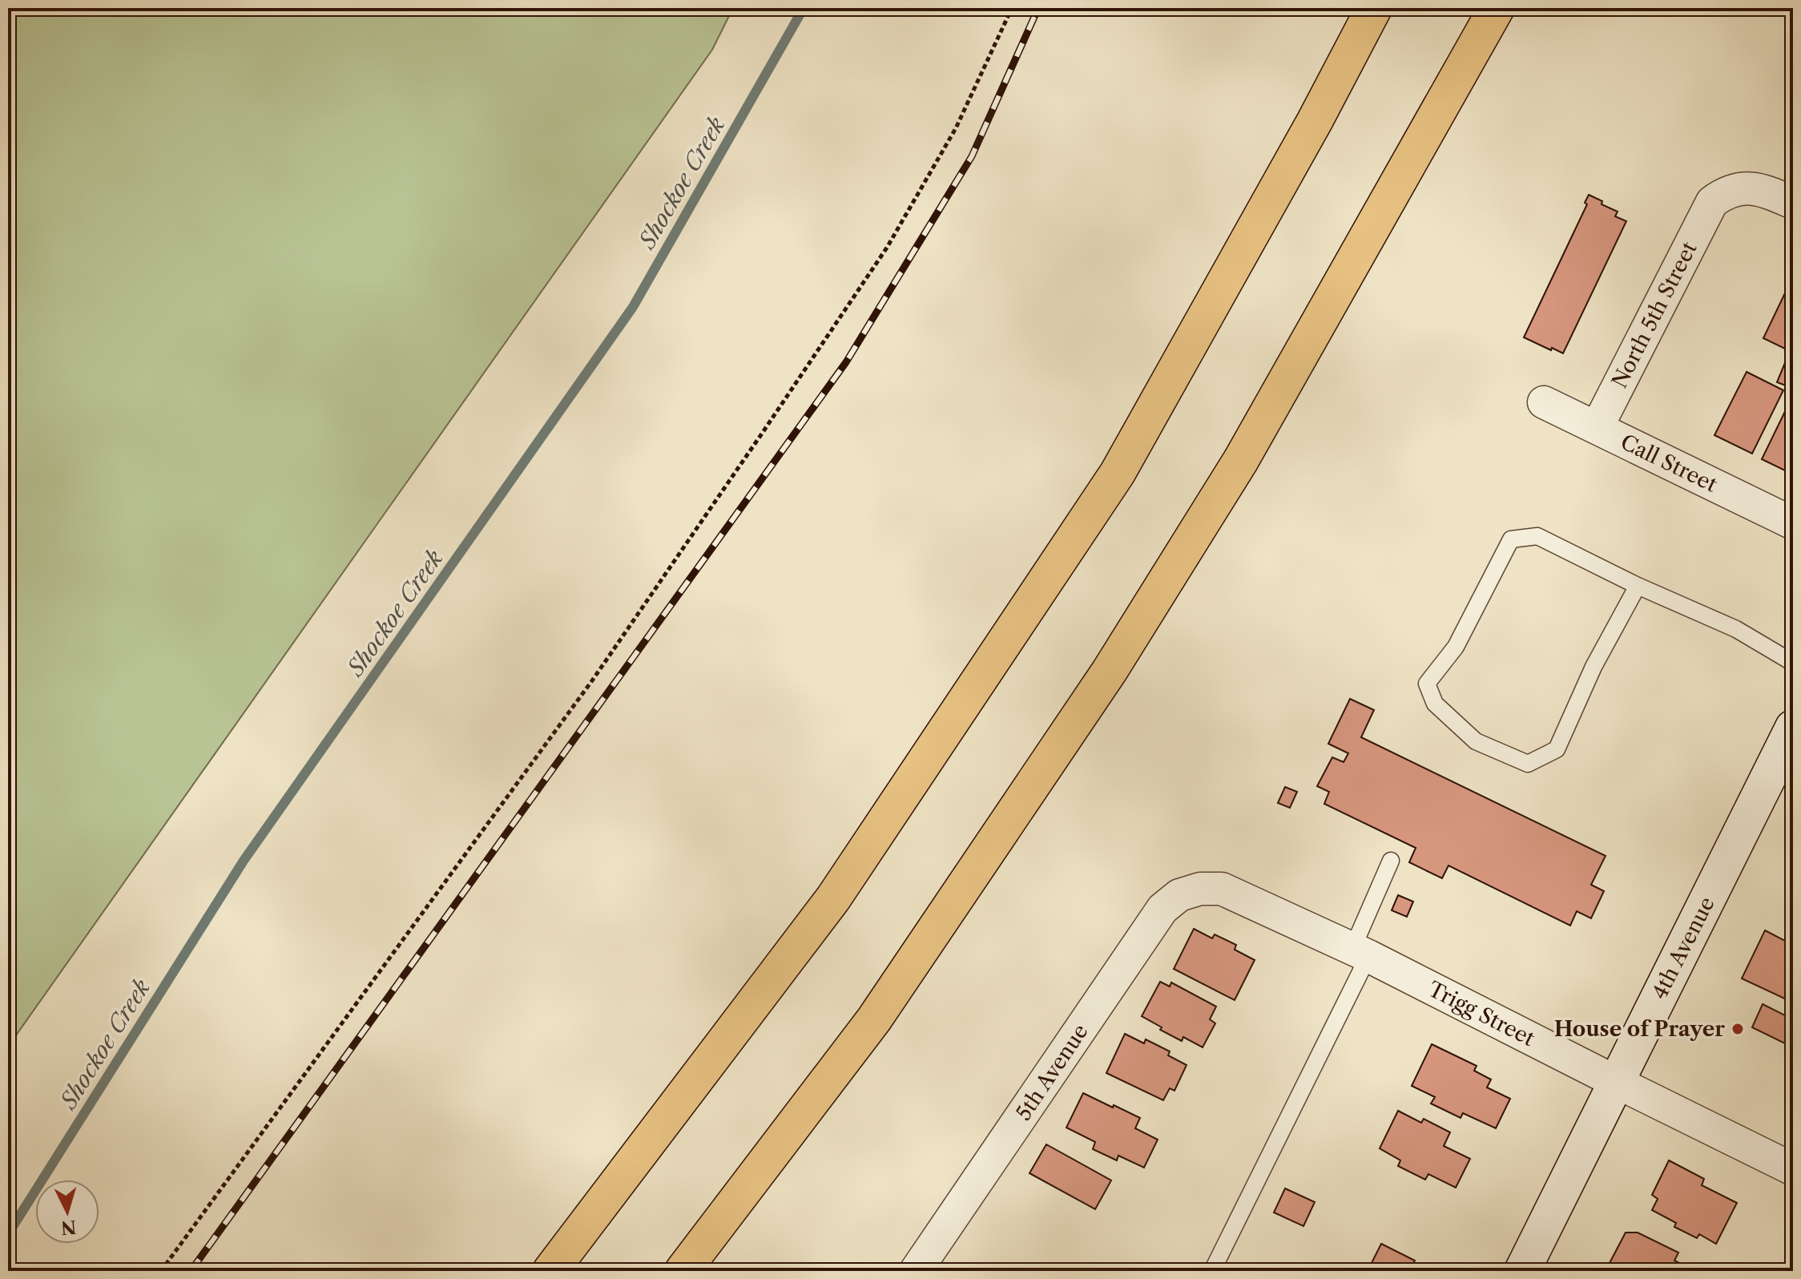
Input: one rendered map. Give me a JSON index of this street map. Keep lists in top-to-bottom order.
{
  "streets": {
    "main road": ["4th Avenue"],
    "street": [
      "North 5th Street",
      "Call Street",
      "Trigg Street",
      "5th Avenue"
    ]
  },
  "crossings": [
    ["North 5th Street", "Call Street"],
    ["4th Avenue", "Trigg Street"],
    ["Trigg Street", "5th Avenue"]
  ],
  "water": ["Shockoe Creek"],
  "places": ["House of Prayer"],
  "north": "bottom"
}
